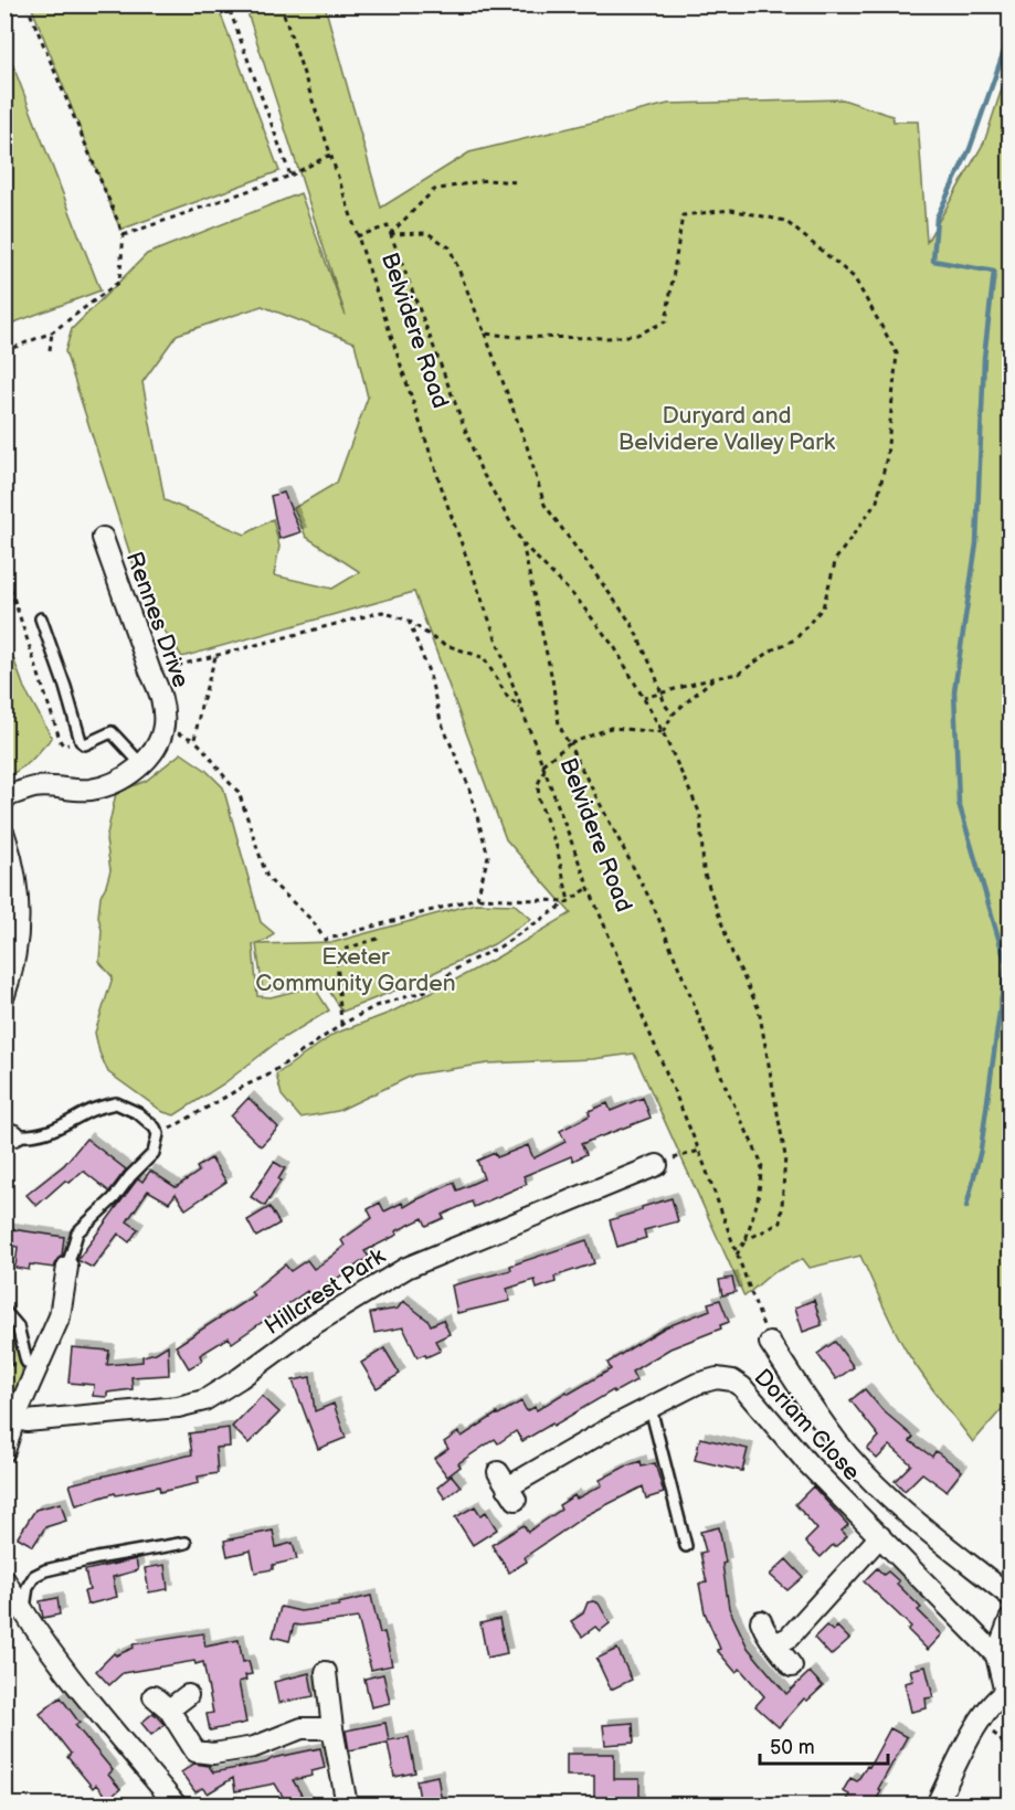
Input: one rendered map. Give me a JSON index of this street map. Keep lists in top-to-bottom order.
{
  "streets": {
    "street": ["Rennes Drive", "Hillcrest Park", "Doriam Close"],
    "path": ["Belvidere Road"]
  },
  "parks": ["Duryard and Belvidere Valley Park", "Exeter Community Garden"],
  "scale_bar": "50 m"
}
